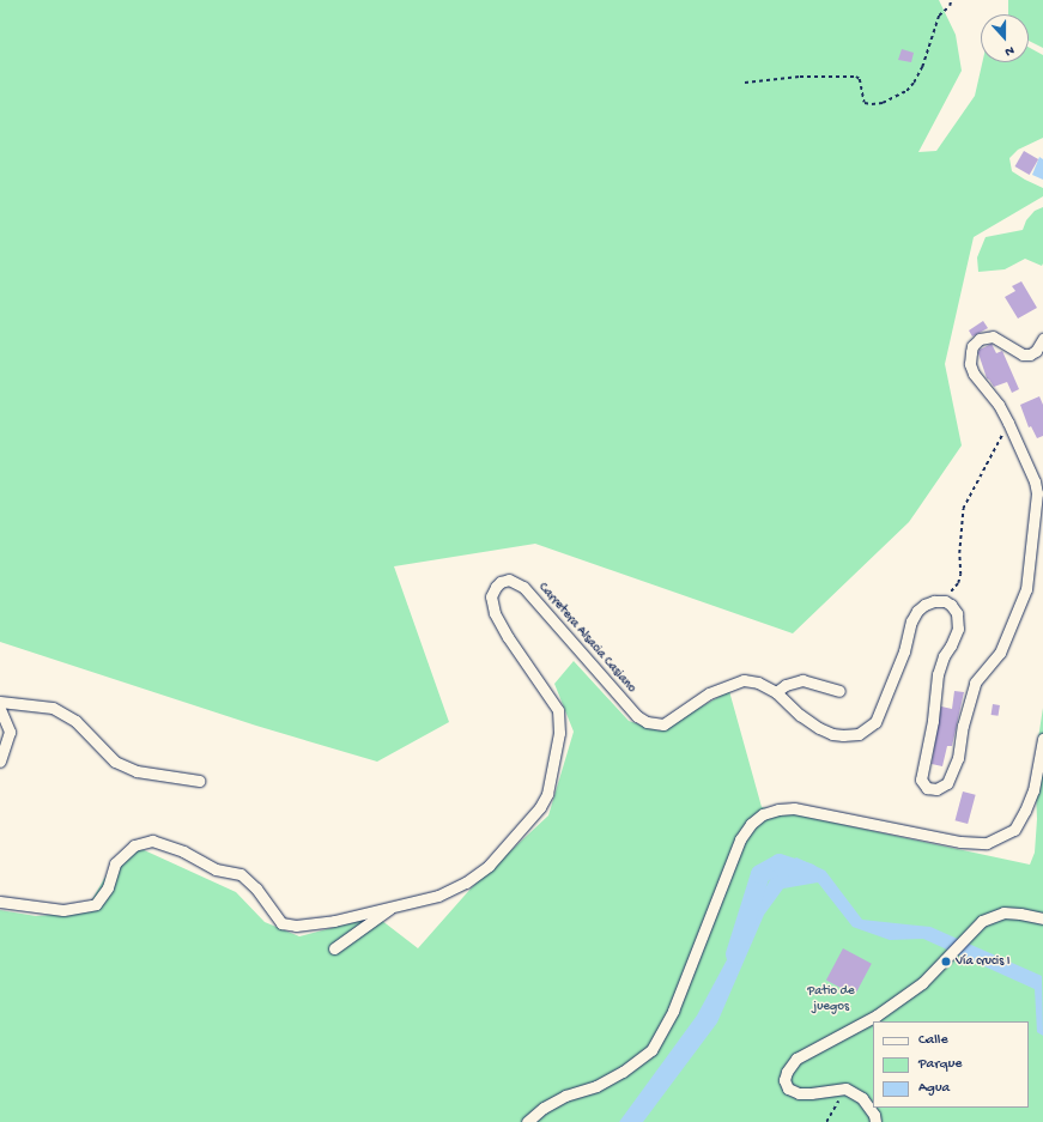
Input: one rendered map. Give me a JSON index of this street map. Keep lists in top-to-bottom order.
{
  "streets": {
    "street": ["Carretera Alsacia Casiano"]
  },
  "parks": ["Patio de juegos"],
  "places": ["Vía crucis I"],
  "legend": ["Calle", "Parque", "Agua"],
  "north": "bottom"
}
